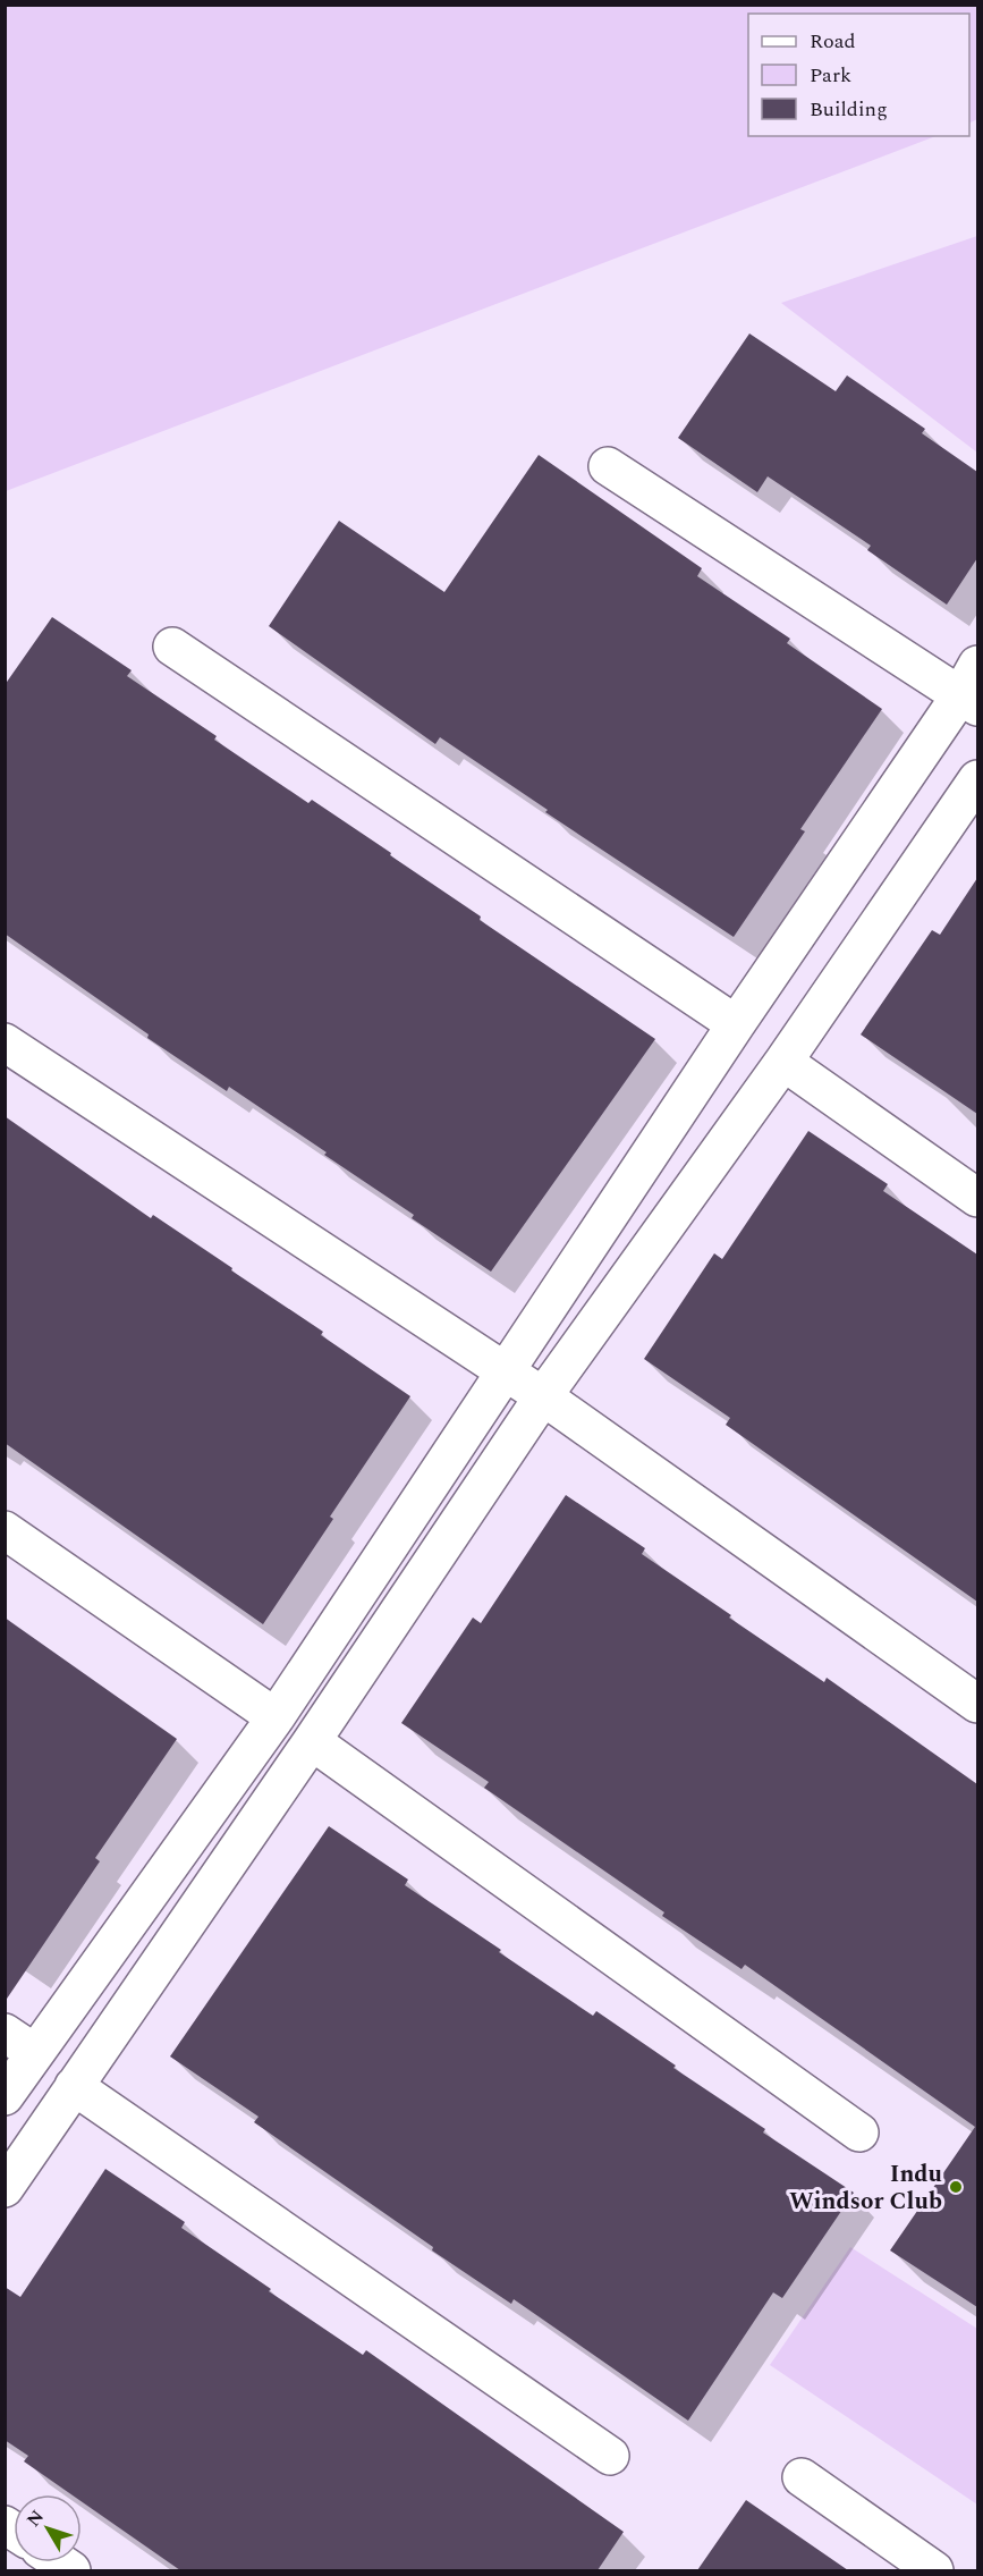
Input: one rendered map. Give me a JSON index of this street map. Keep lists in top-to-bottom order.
{
  "places": ["Indu Windsor Club"],
  "legend": ["Road", "Park", "Building"],
  "north": "top left"
}
